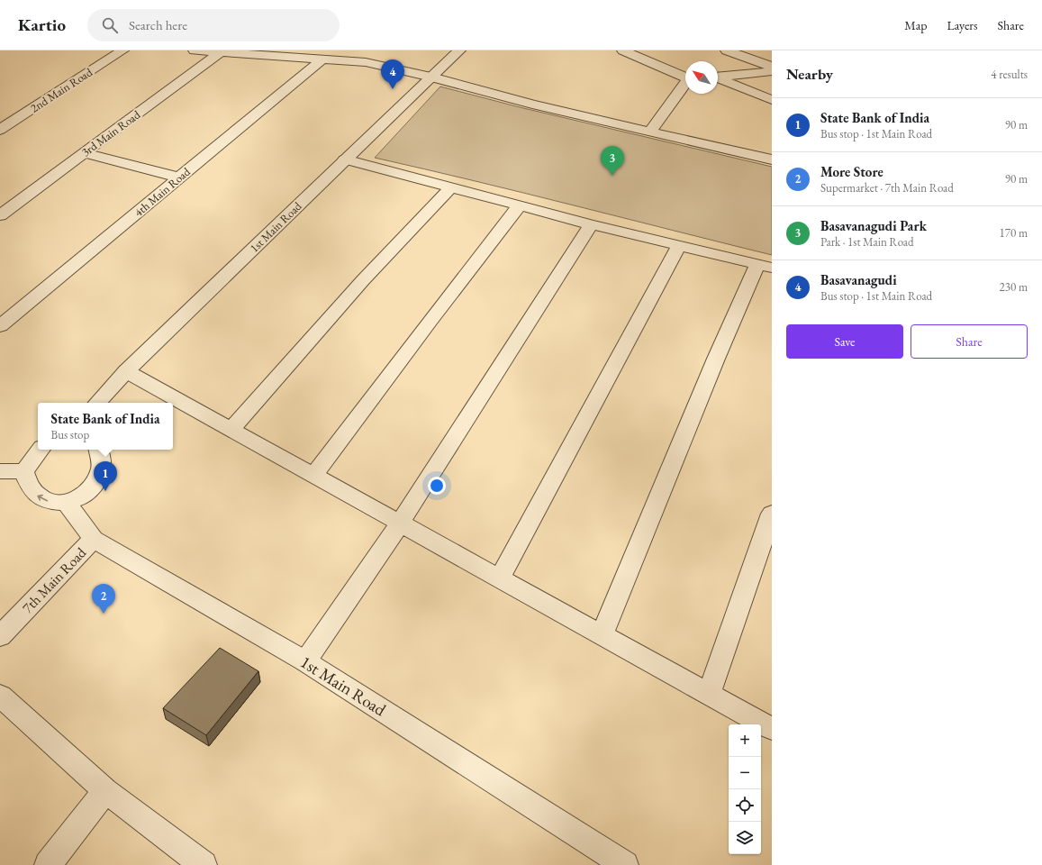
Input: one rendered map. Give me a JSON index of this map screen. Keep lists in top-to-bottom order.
{
  "streets": {
    "street": [
      "2nd Main Road",
      "3rd Main Road",
      "4th Main Road",
      "1st Main Road",
      "7th Main Road"
    ]
  },
  "crossings": [
    ["1st Main Road", "7th Main Road"]
  ],
  "north": "top left",
  "page": {
    "header": "Kartio",
    "search": "Search here",
    "nav": ["Map", "Layers", "Share"],
    "heading": ["Nearby", "4 results"],
    "pins": [
      "4",
      "3",
      "1",
      "2"
    ],
    "list": [
      {
        "mark": "1",
        "name": "State Bank of India",
        "note": "Bus stop · 1st Main Road",
        "value": "90 m"
      },
      {
        "mark": "2",
        "name": "More Store",
        "note": "Supermarket · 7th Main Road",
        "value": "90 m"
      },
      {
        "mark": "3",
        "name": "Basavanagudi Park",
        "note": "Park · 1st Main Road",
        "value": "170 m"
      },
      {
        "mark": "4",
        "name": "Basavanagudi",
        "note": "Bus stop · 1st Main Road",
        "value": "230 m"
      }
    ],
    "buttons": ["Save", "Share"],
    "popup": ["State Bank of India", "Bus stop"],
    "map_buttons": ["+", "−"]
  }
}
